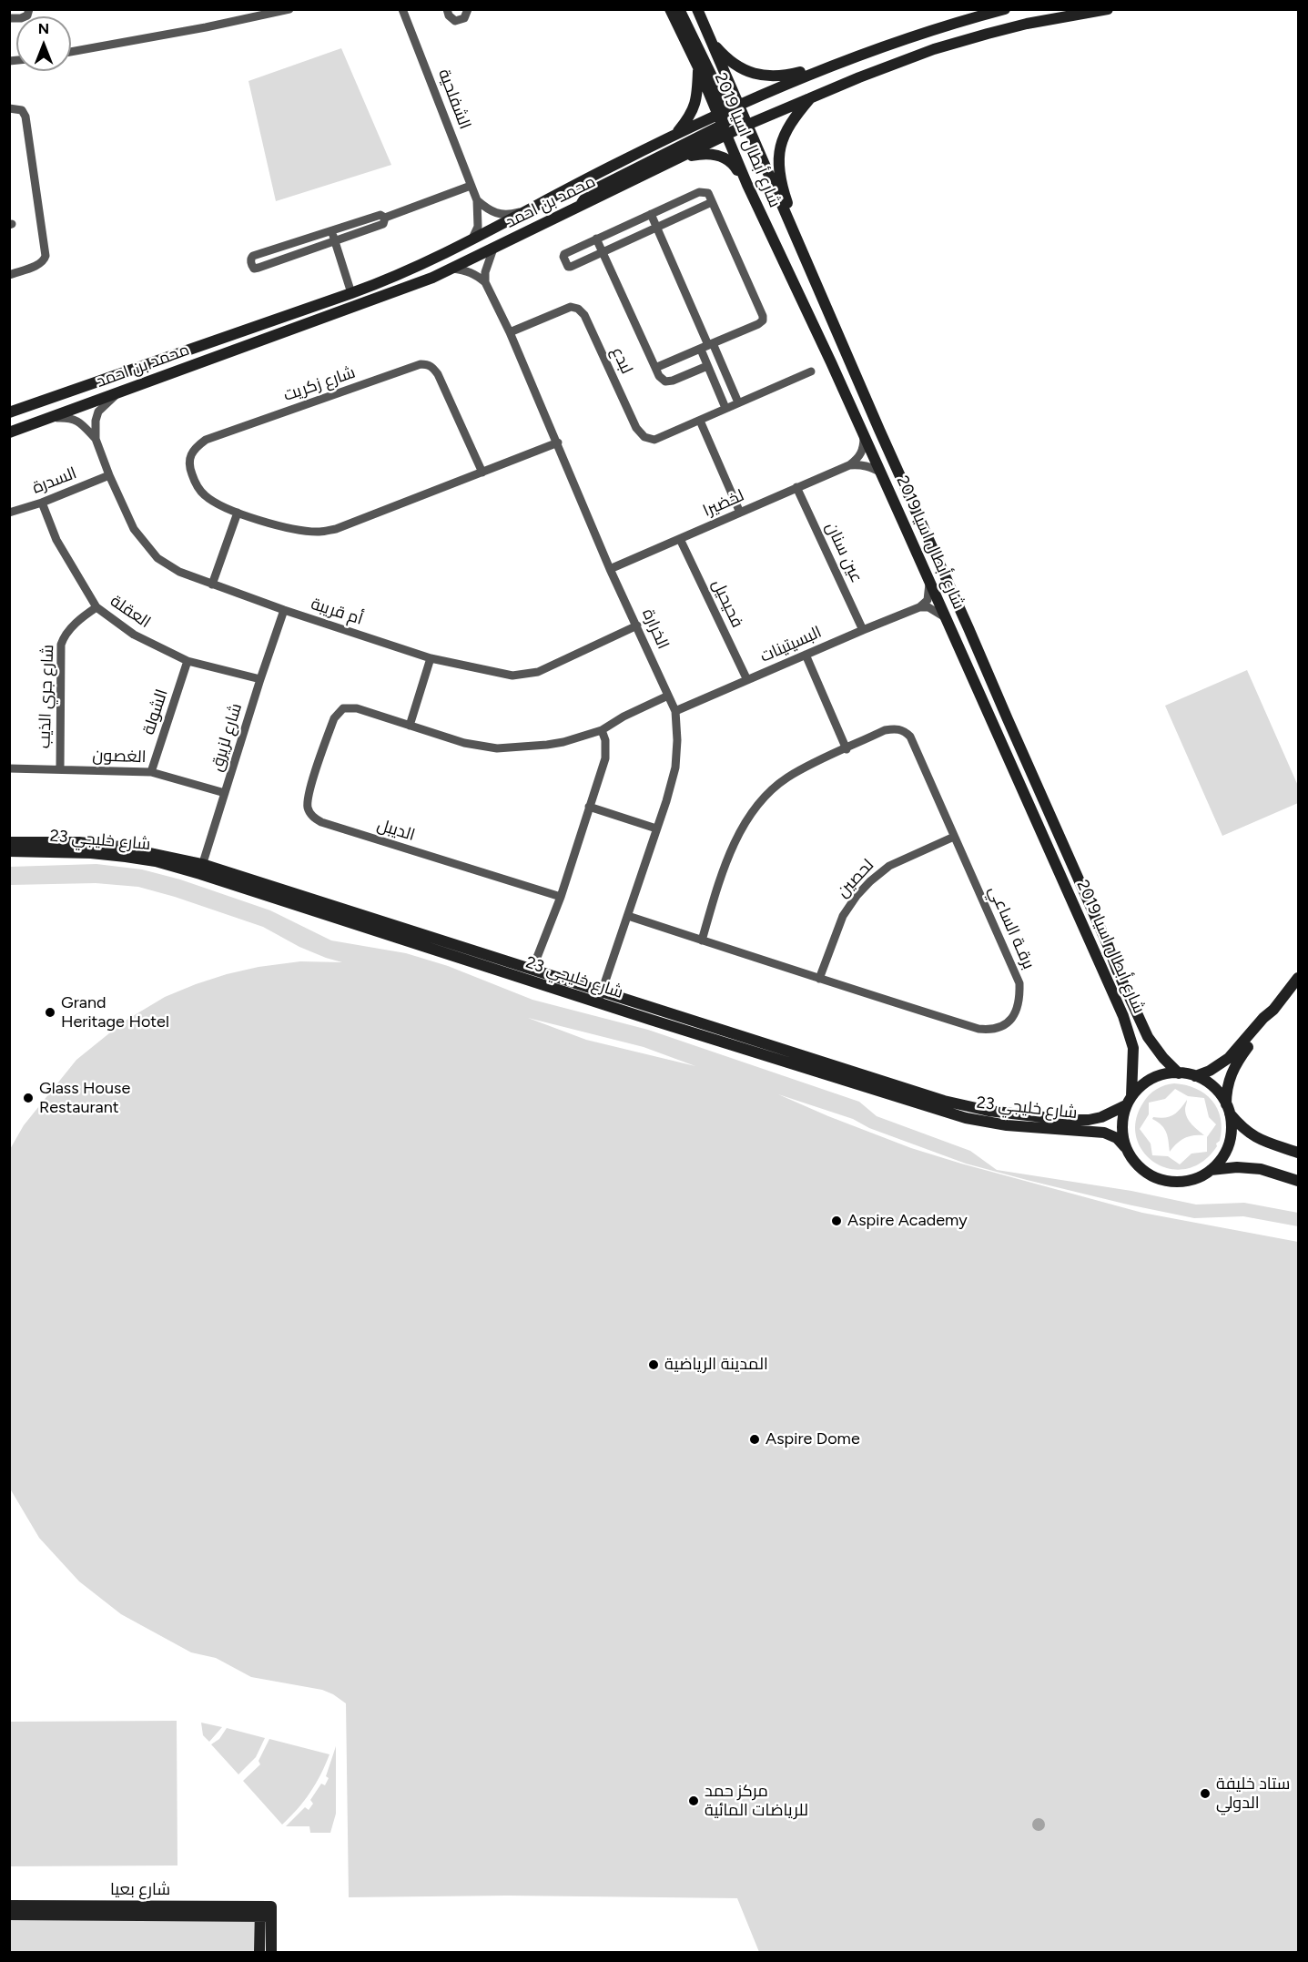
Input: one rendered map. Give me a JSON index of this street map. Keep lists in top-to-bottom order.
{
  "streets": {
    "main road": [
      "شارع أبطال اسيا 2019",
      "محمد بن احمد",
      "شارع خليجي 23",
      "شارع بعيا"
    ],
    "street": [
      "الشفلحية",
      "لبدع",
      "شارع زكريت",
      "السدرة",
      "لخضيرا",
      "عين سنان",
      "فحيحيل",
      "العقلة",
      "أم قريبة",
      "الخرارة",
      "البسيتينات",
      "شارع جري الذيب",
      "الشولة",
      "شارع لزيرق",
      "الغصون",
      "الديبل",
      "لحصين",
      "برقـة الساعي"
    ]
  },
  "crossings": [
    ["الشفلحية", "محمد بن احمد"],
    ["شارع أبطال اسيا 2019", "محمد بن احمد"],
    ["شارع أبطال اسيا 2019", "شارع خليجي 23"],
    ["محمد بن احمد", "أم قريبة"],
    ["لبدع", "الخرارة"],
    ["شارع زكريت", "الخرارة"],
    ["السدرة", "العقلة"],
    ["السدرة", "أم قريبة"],
    ["لخضيرا", "عين سنان"],
    ["لخضيرا", "فحيحيل"],
    ["لخضيرا", "الخرارة"],
    ["عين سنان", "البسيتينات"],
    ["فحيحيل", "البسيتينات"],
    ["العقلة", "شارع جري الذيب"],
    ["العقلة", "الشولة"],
    ["العقلة", "شارع لزيرق"],
    ["أم قريبة", "الخرارة"],
    ["أم قريبة", "شارع لزيرق"],
    ["الخرارة", "البسيتينات"],
    ["الخرارة", "الديبل"],
    ["الخرارة", "شارع خليجي 23"],
    ["الخرارة", "برقـة الساعي"],
    ["شارع جري الذيب", "الغصون"],
    ["الشولة", "الغصون"],
    ["شارع لزيرق", "الغصون"],
    ["شارع لزيرق", "شارع خليجي 23"],
    ["لحصين", "برقـة الساعي"]
  ],
  "places": [
    "Grand Heritage Hotel",
    "Glass House Restaurant",
    "Aspire Academy",
    "المدينة الرياضية",
    "Aspire Dome",
    "ستاد خليفة الدولي",
    "مركز حمد للرياضات المائية"
  ],
  "north": "top"
}
